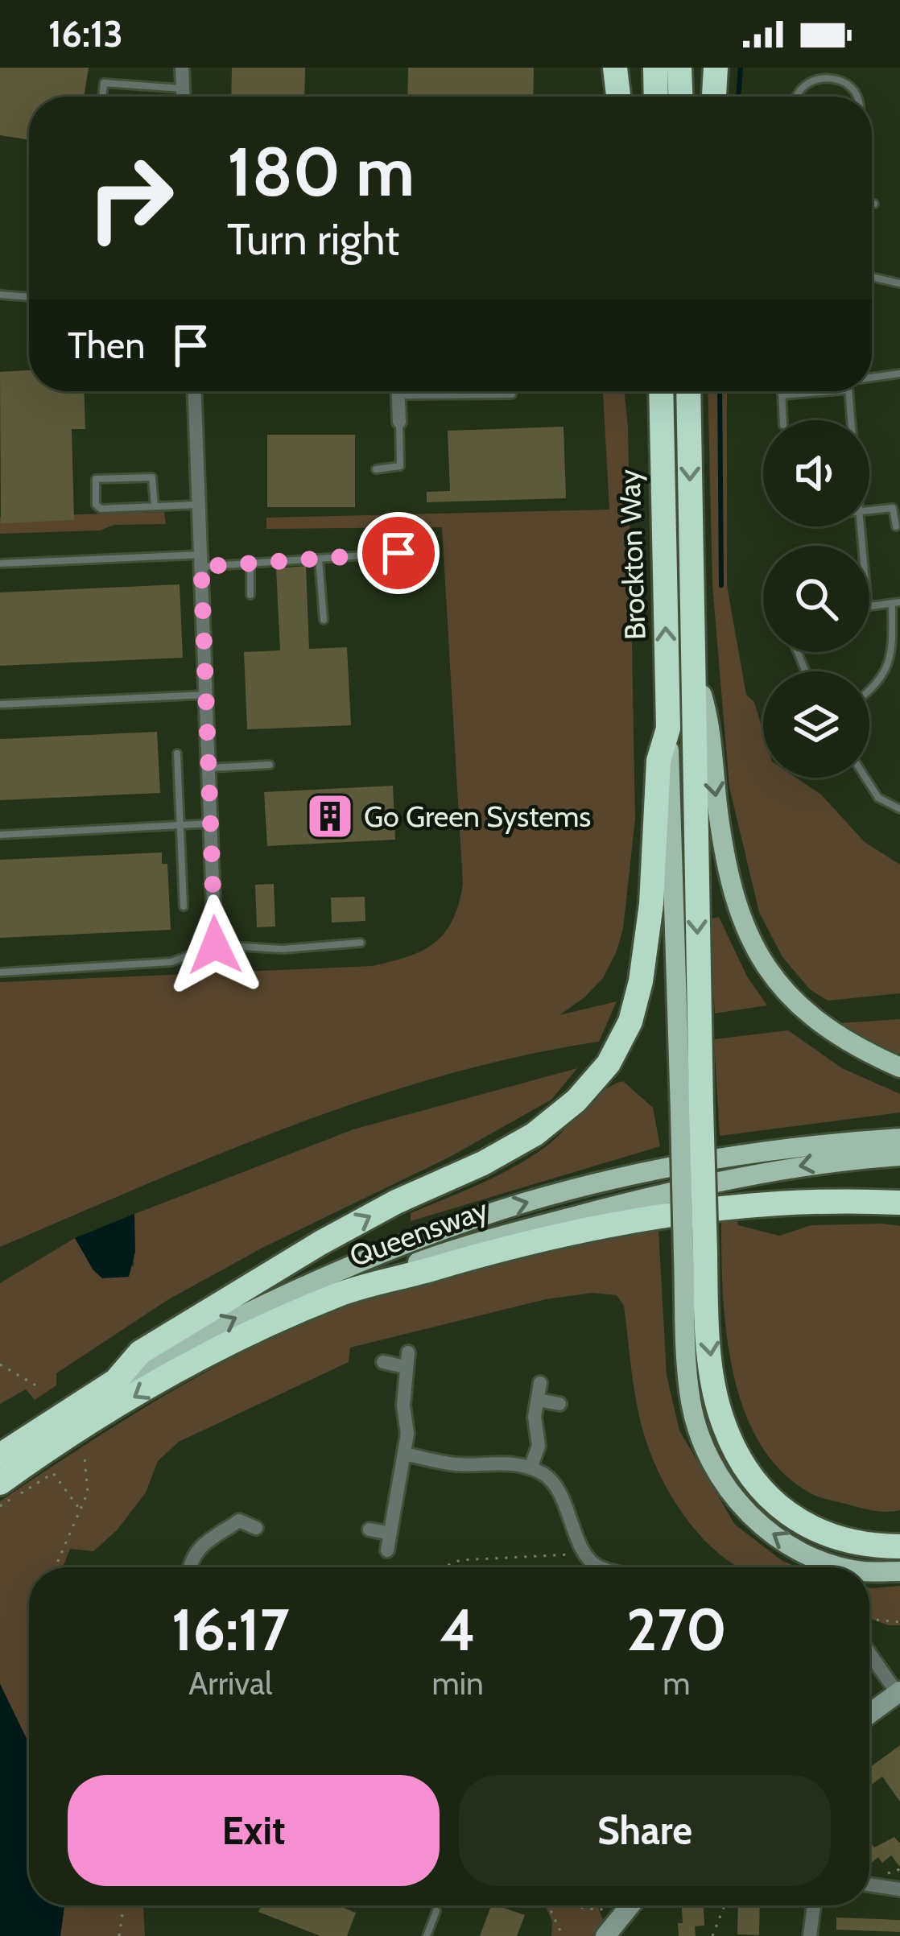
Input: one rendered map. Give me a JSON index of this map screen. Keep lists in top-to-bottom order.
{
  "streets": {
    "highway": ["Brockton Way", "Queensway"]
  },
  "crossings": [
    ["Brockton Way", "Queensway"]
  ],
  "places": {
    "building": ["Go Green Systems"]
  },
  "page": {
    "status": "16:13",
    "turn": ["180 m", "Turn right"],
    "then": "Then",
    "eta": [
      "16:17",
      "Arrival",
      "4",
      "min",
      "270",
      "m"
    ],
    "buttons": ["Exit", "Share"]
  }
}
